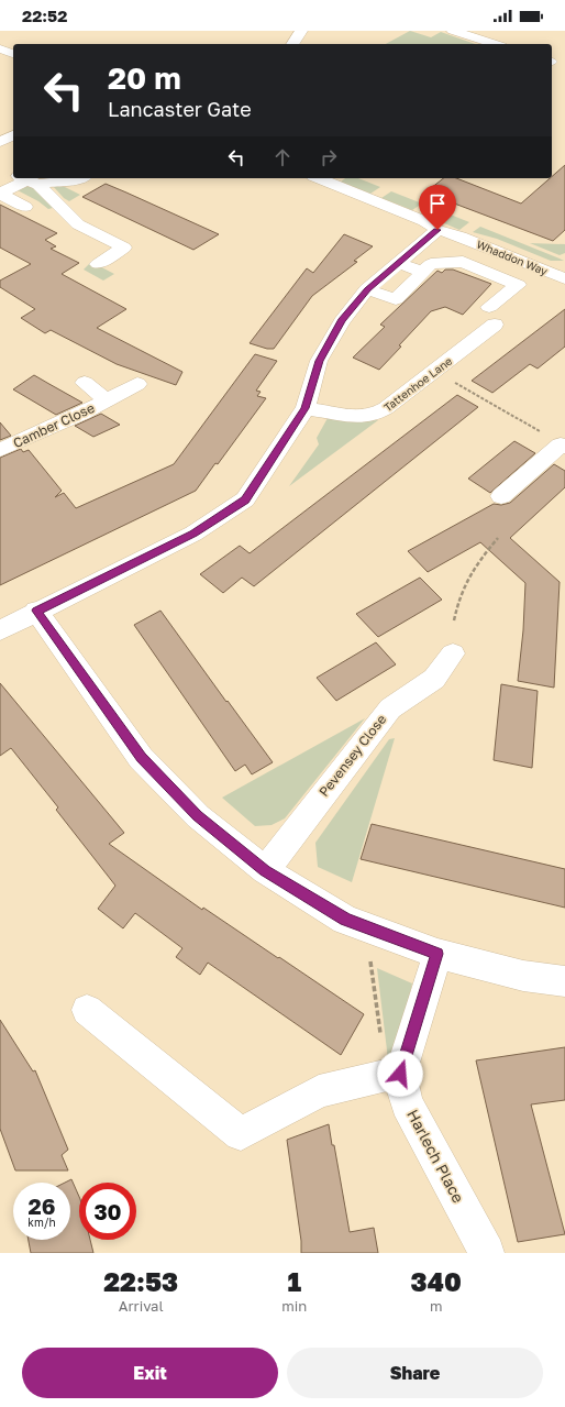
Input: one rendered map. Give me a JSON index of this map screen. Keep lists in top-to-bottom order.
{
  "streets": {
    "street": [
      "Whaddon Way",
      "Tattenhoe Lane",
      "Camber Close",
      "Pevensey Close",
      "Harlech Place"
    ]
  },
  "page": {
    "status": "22:52",
    "turn": ["20 m", "Lancaster Gate"],
    "speed": "26 km/h",
    "limit": "30",
    "eta": [
      "22:53",
      "Arrival",
      "1",
      "min",
      "340",
      "m"
    ],
    "buttons": ["Exit", "Share"]
  }
}
